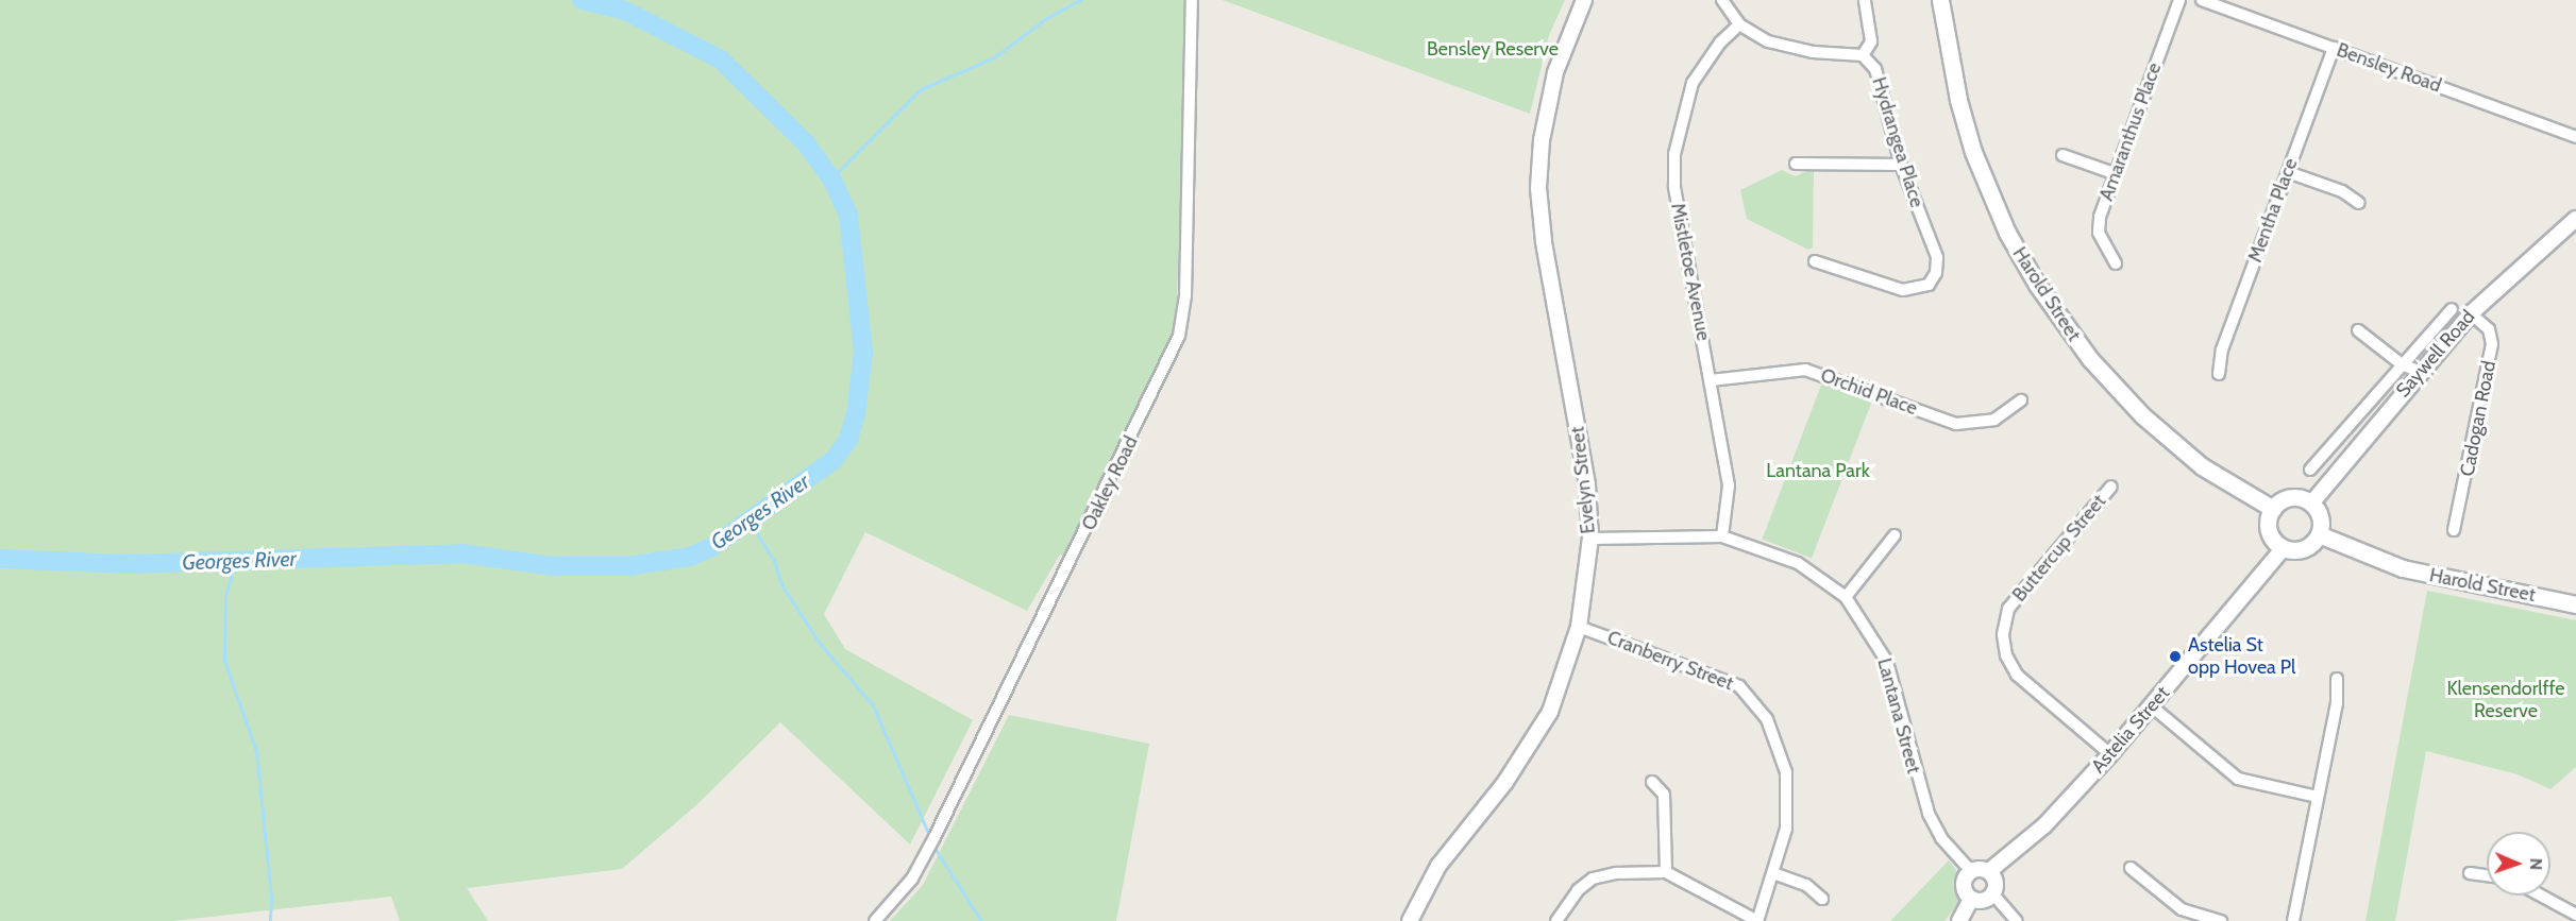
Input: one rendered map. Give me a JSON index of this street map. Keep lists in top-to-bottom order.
{
  "streets": {
    "main road": ["Harold Street"],
    "street": [
      "Bensley Road",
      "Amaranthus Place",
      "Hydrangea Place",
      "Mentha Place",
      "Mistletoe Avenue",
      "Saywell Road",
      "Orchid Place",
      "Cadogan Road",
      "Evelyn Street",
      "Oakley Road",
      "Buttercup Street",
      "Cranberry Street",
      "Lantana Street",
      "Astelia Street"
    ]
  },
  "crossings": [
    ["Bensley Road", "Mentha Place"],
    ["Mistletoe Avenue", "Orchid Place"],
    ["Mistletoe Avenue", "Lantana Street"],
    ["Harold Street", "Saywell Road"],
    ["Harold Street", "Astelia Street"],
    ["Saywell Road", "Cadogan Road"],
    ["Saywell Road", "Astelia Street"],
    ["Evelyn Street", "Cranberry Street"],
    ["Evelyn Street", "Lantana Street"],
    ["Buttercup Street", "Astelia Street"],
    ["Lantana Street", "Astelia Street"]
  ],
  "water": ["Georges River"],
  "parks": ["Bensley Reserve", "Lantana Park", "Klensendorlffe Reserve"],
  "places": ["Astelia St opp Hovea Pl"],
  "north": "right"
}
